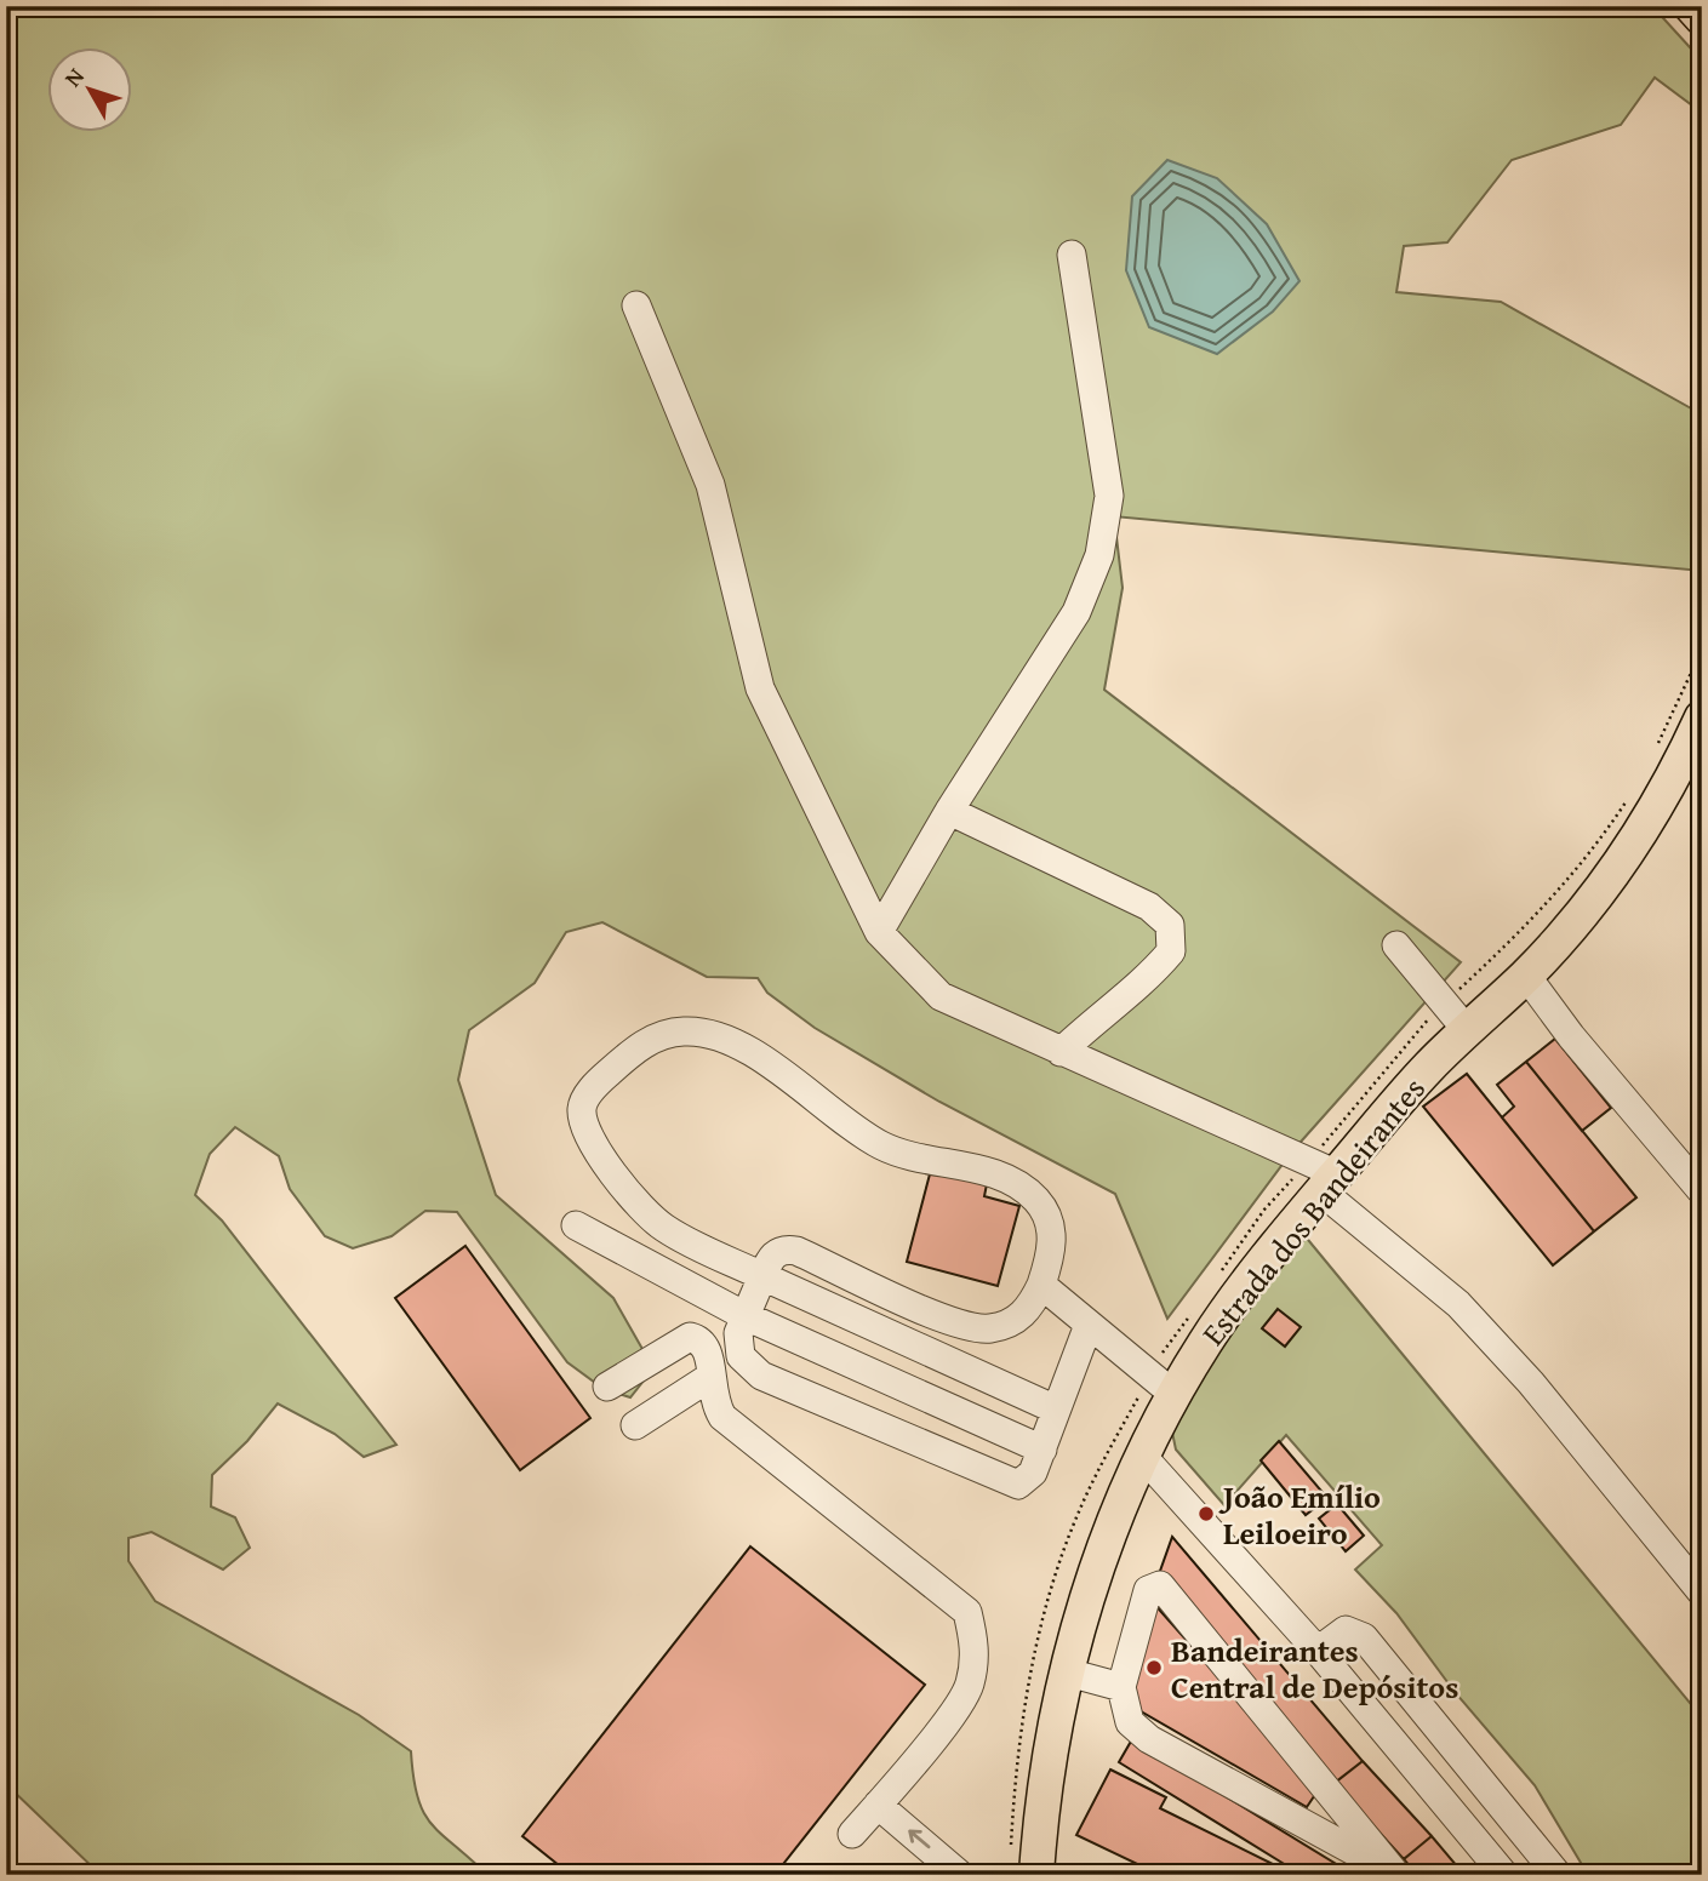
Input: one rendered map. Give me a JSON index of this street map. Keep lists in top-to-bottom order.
{
  "streets": {
    "main road": ["Estrada dos Bandeirantes"]
  },
  "places": ["João Emílio Leiloeiro", "Bandeirantes Central de Depósitos"],
  "north": "top left"
}
